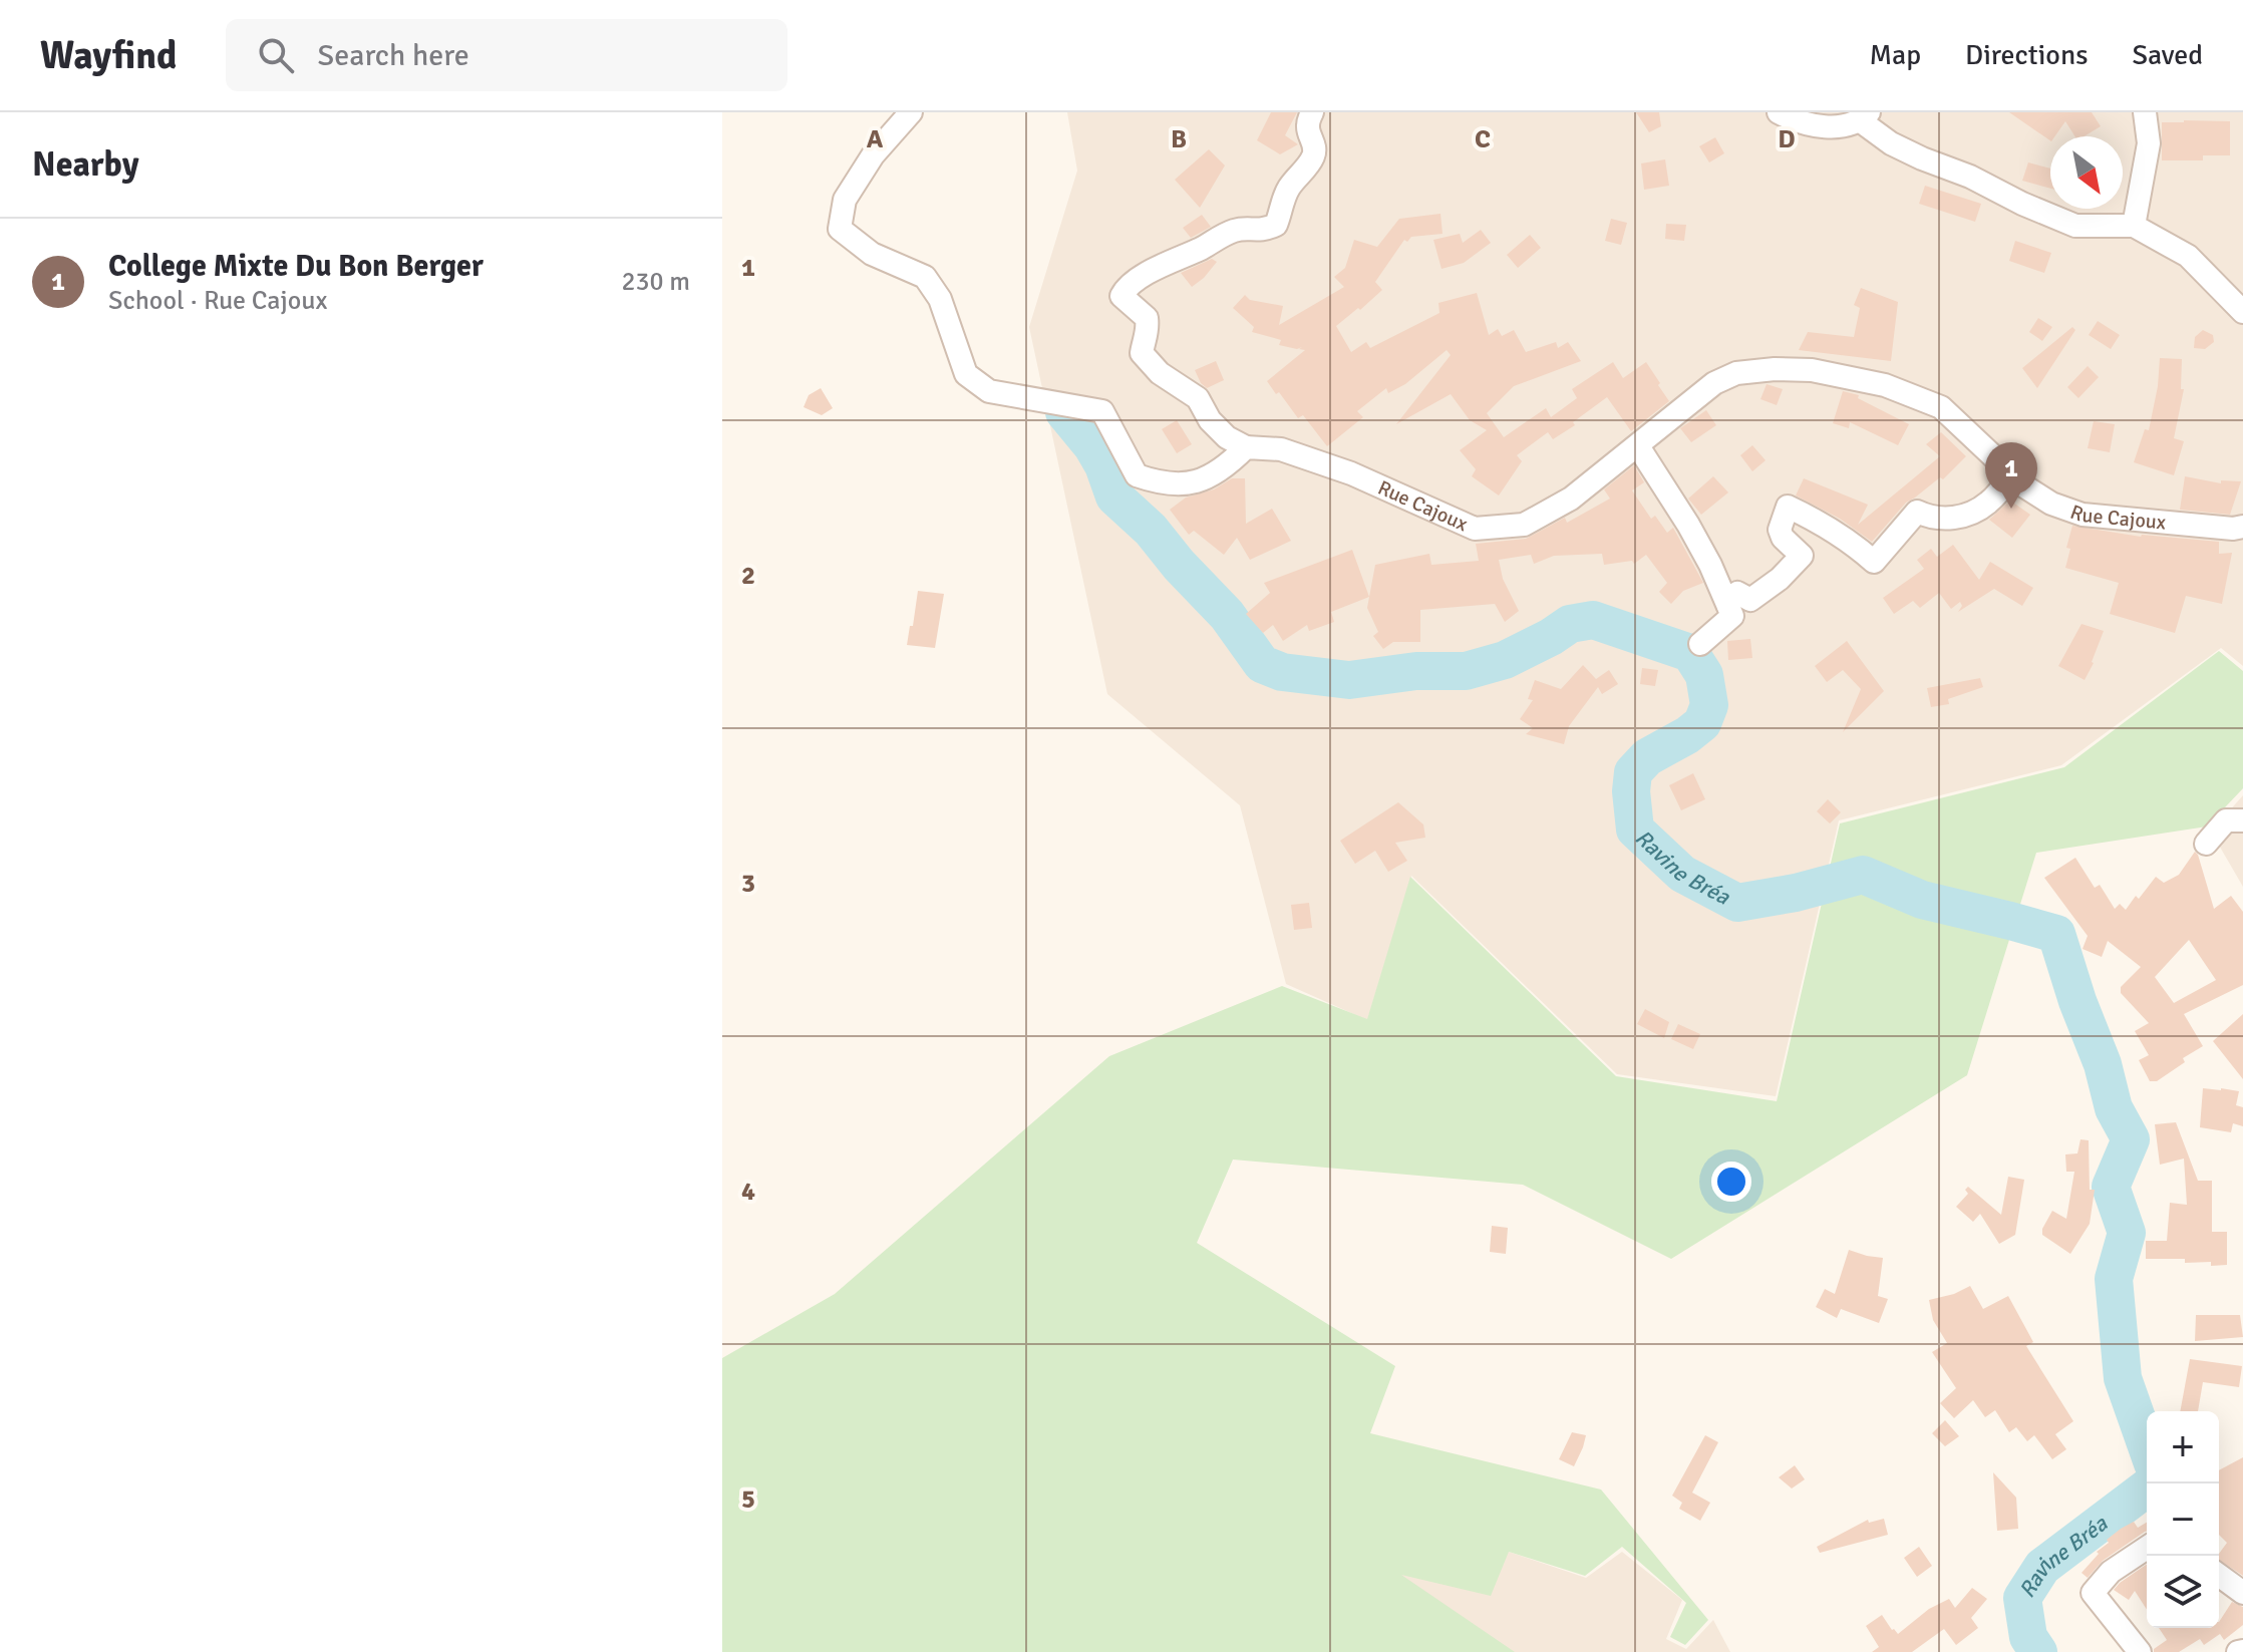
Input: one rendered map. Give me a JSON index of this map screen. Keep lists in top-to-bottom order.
{
  "streets": {
    "street": ["Rue Cajoux"]
  },
  "water": ["Ravine Bréa"],
  "north": "bottom right",
  "page": {
    "header": "Wayfind",
    "search": "Search here",
    "nav": ["Map", "Directions", "Saved"],
    "heading": "Nearby",
    "list": [
      {
        "mark": "1",
        "name": "College Mixte Du Bon Berger",
        "note": "School · Rue Cajoux",
        "value": "230 m"
      }
    ],
    "pins": "1",
    "map_buttons": ["+", "−"]
  },
  "grid": {
    "columns": [
      "A",
      "B",
      "C",
      "D"
    ],
    "rows": [
      "1",
      "2",
      "3",
      "4",
      "5"
    ]
  }
}
